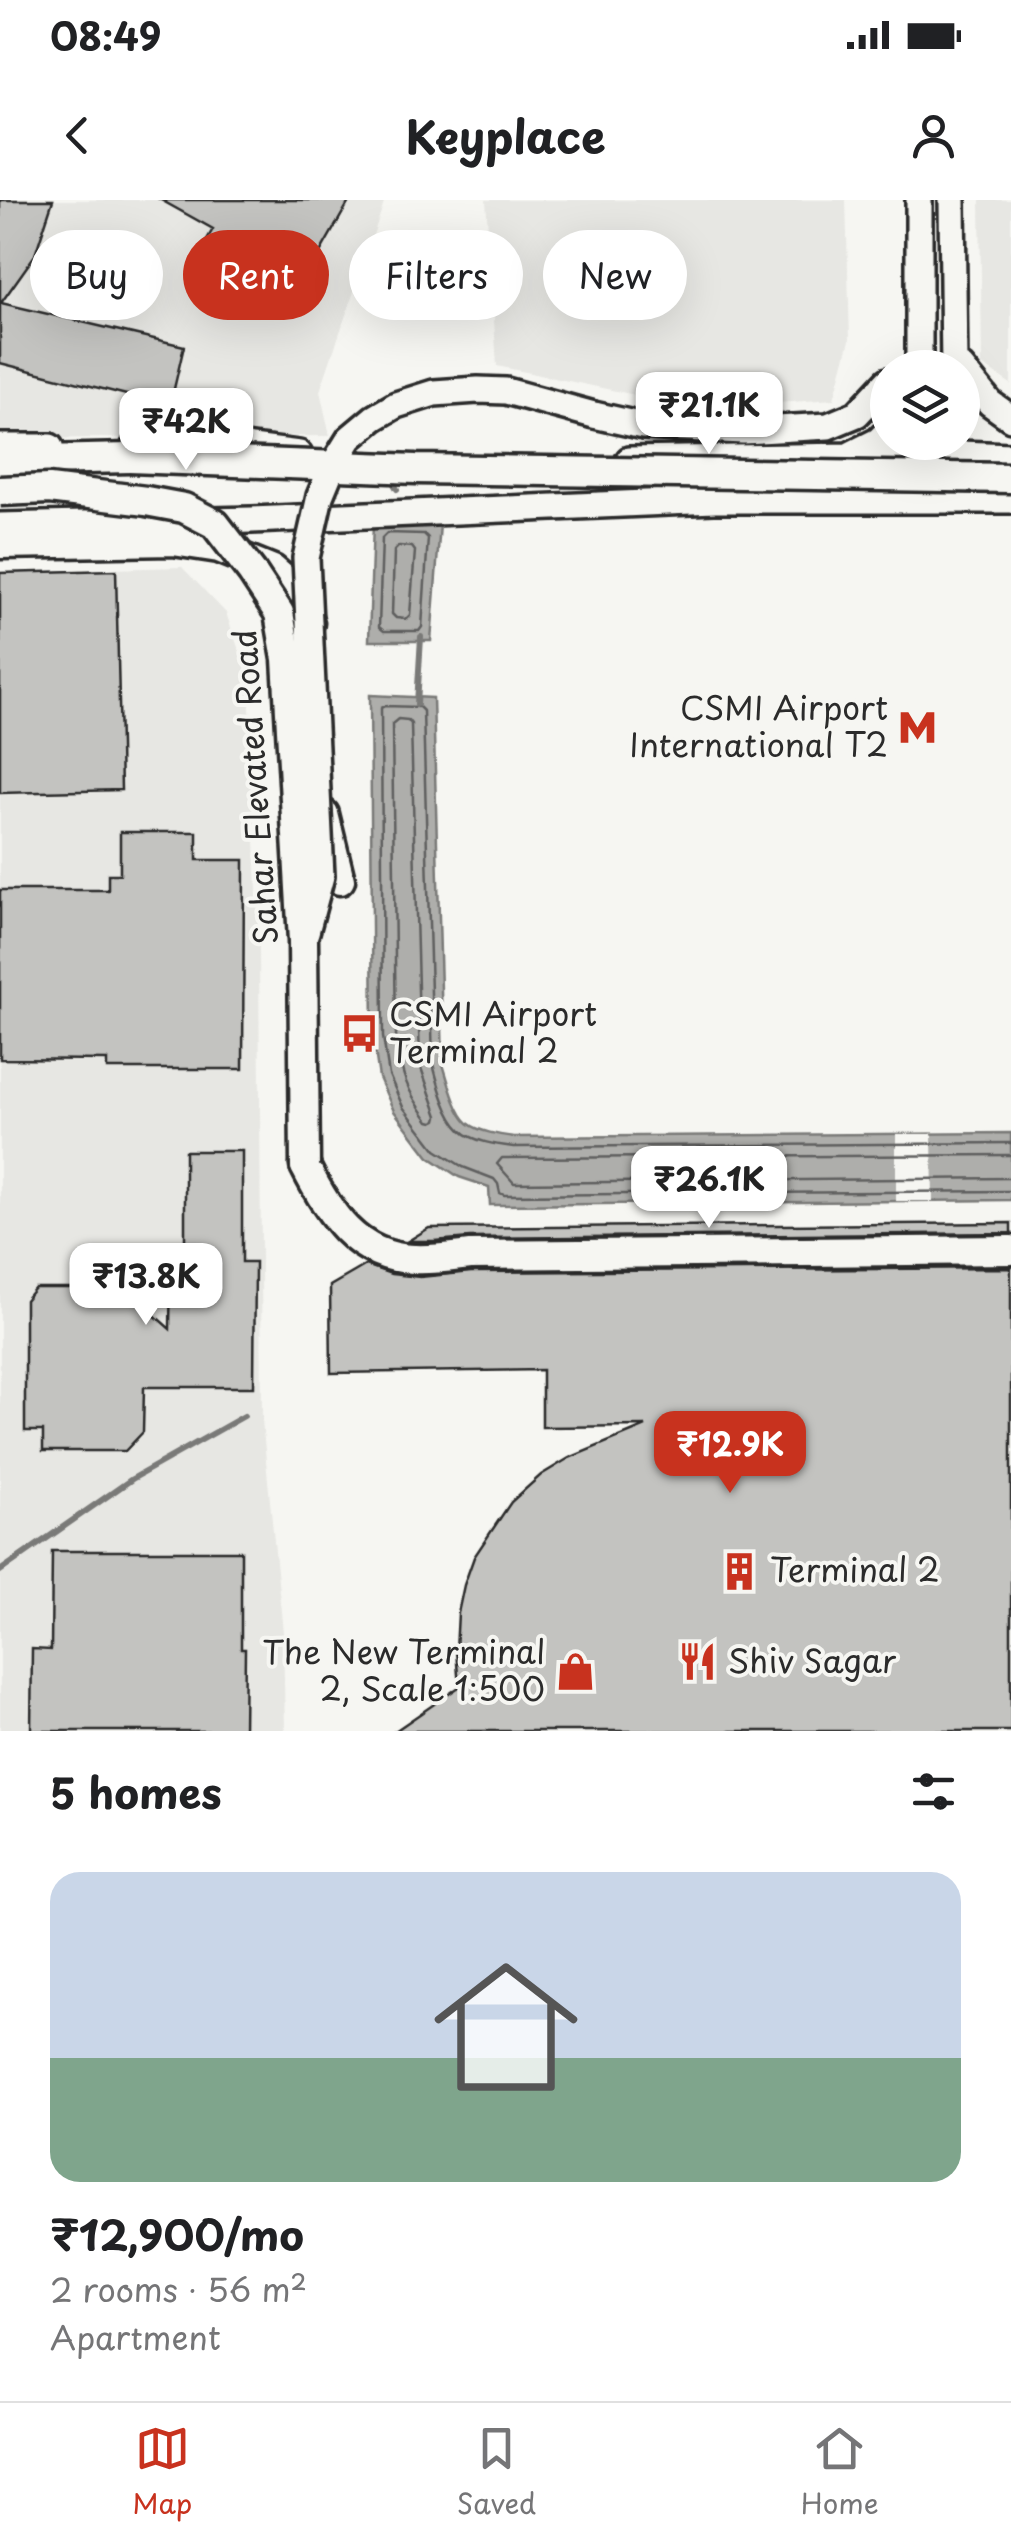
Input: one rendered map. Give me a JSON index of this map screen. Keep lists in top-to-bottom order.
{
  "streets": {
    "main road": ["Sahar Elevated Road"]
  },
  "places": {
    "metro station": ["CSMI Airport International T2"],
    "bus stop": ["CSMI Airport Terminal 2"],
    "building": ["Terminal 2"],
    "restaurant": ["Shiv Sagar"],
    "shop": ["The New Terminal 2, Scale 1:500"]
  },
  "page": {
    "status": "08:49",
    "header": "Keyplace",
    "chip": [
      "Buy",
      "Rent",
      "Filters",
      "New"
    ],
    "price": [
      "₹21.1K",
      "₹42K",
      "₹26.1K",
      "₹13.8K",
      "₹12.9K"
    ],
    "heading": "5 homes",
    "list": [
      {
        "name": "₹12,900/mo",
        "note": "2 rooms · 56 m² · Apartment"
      }
    ],
    "tabs": ["Map", "Saved", "Home"]
  }
}
